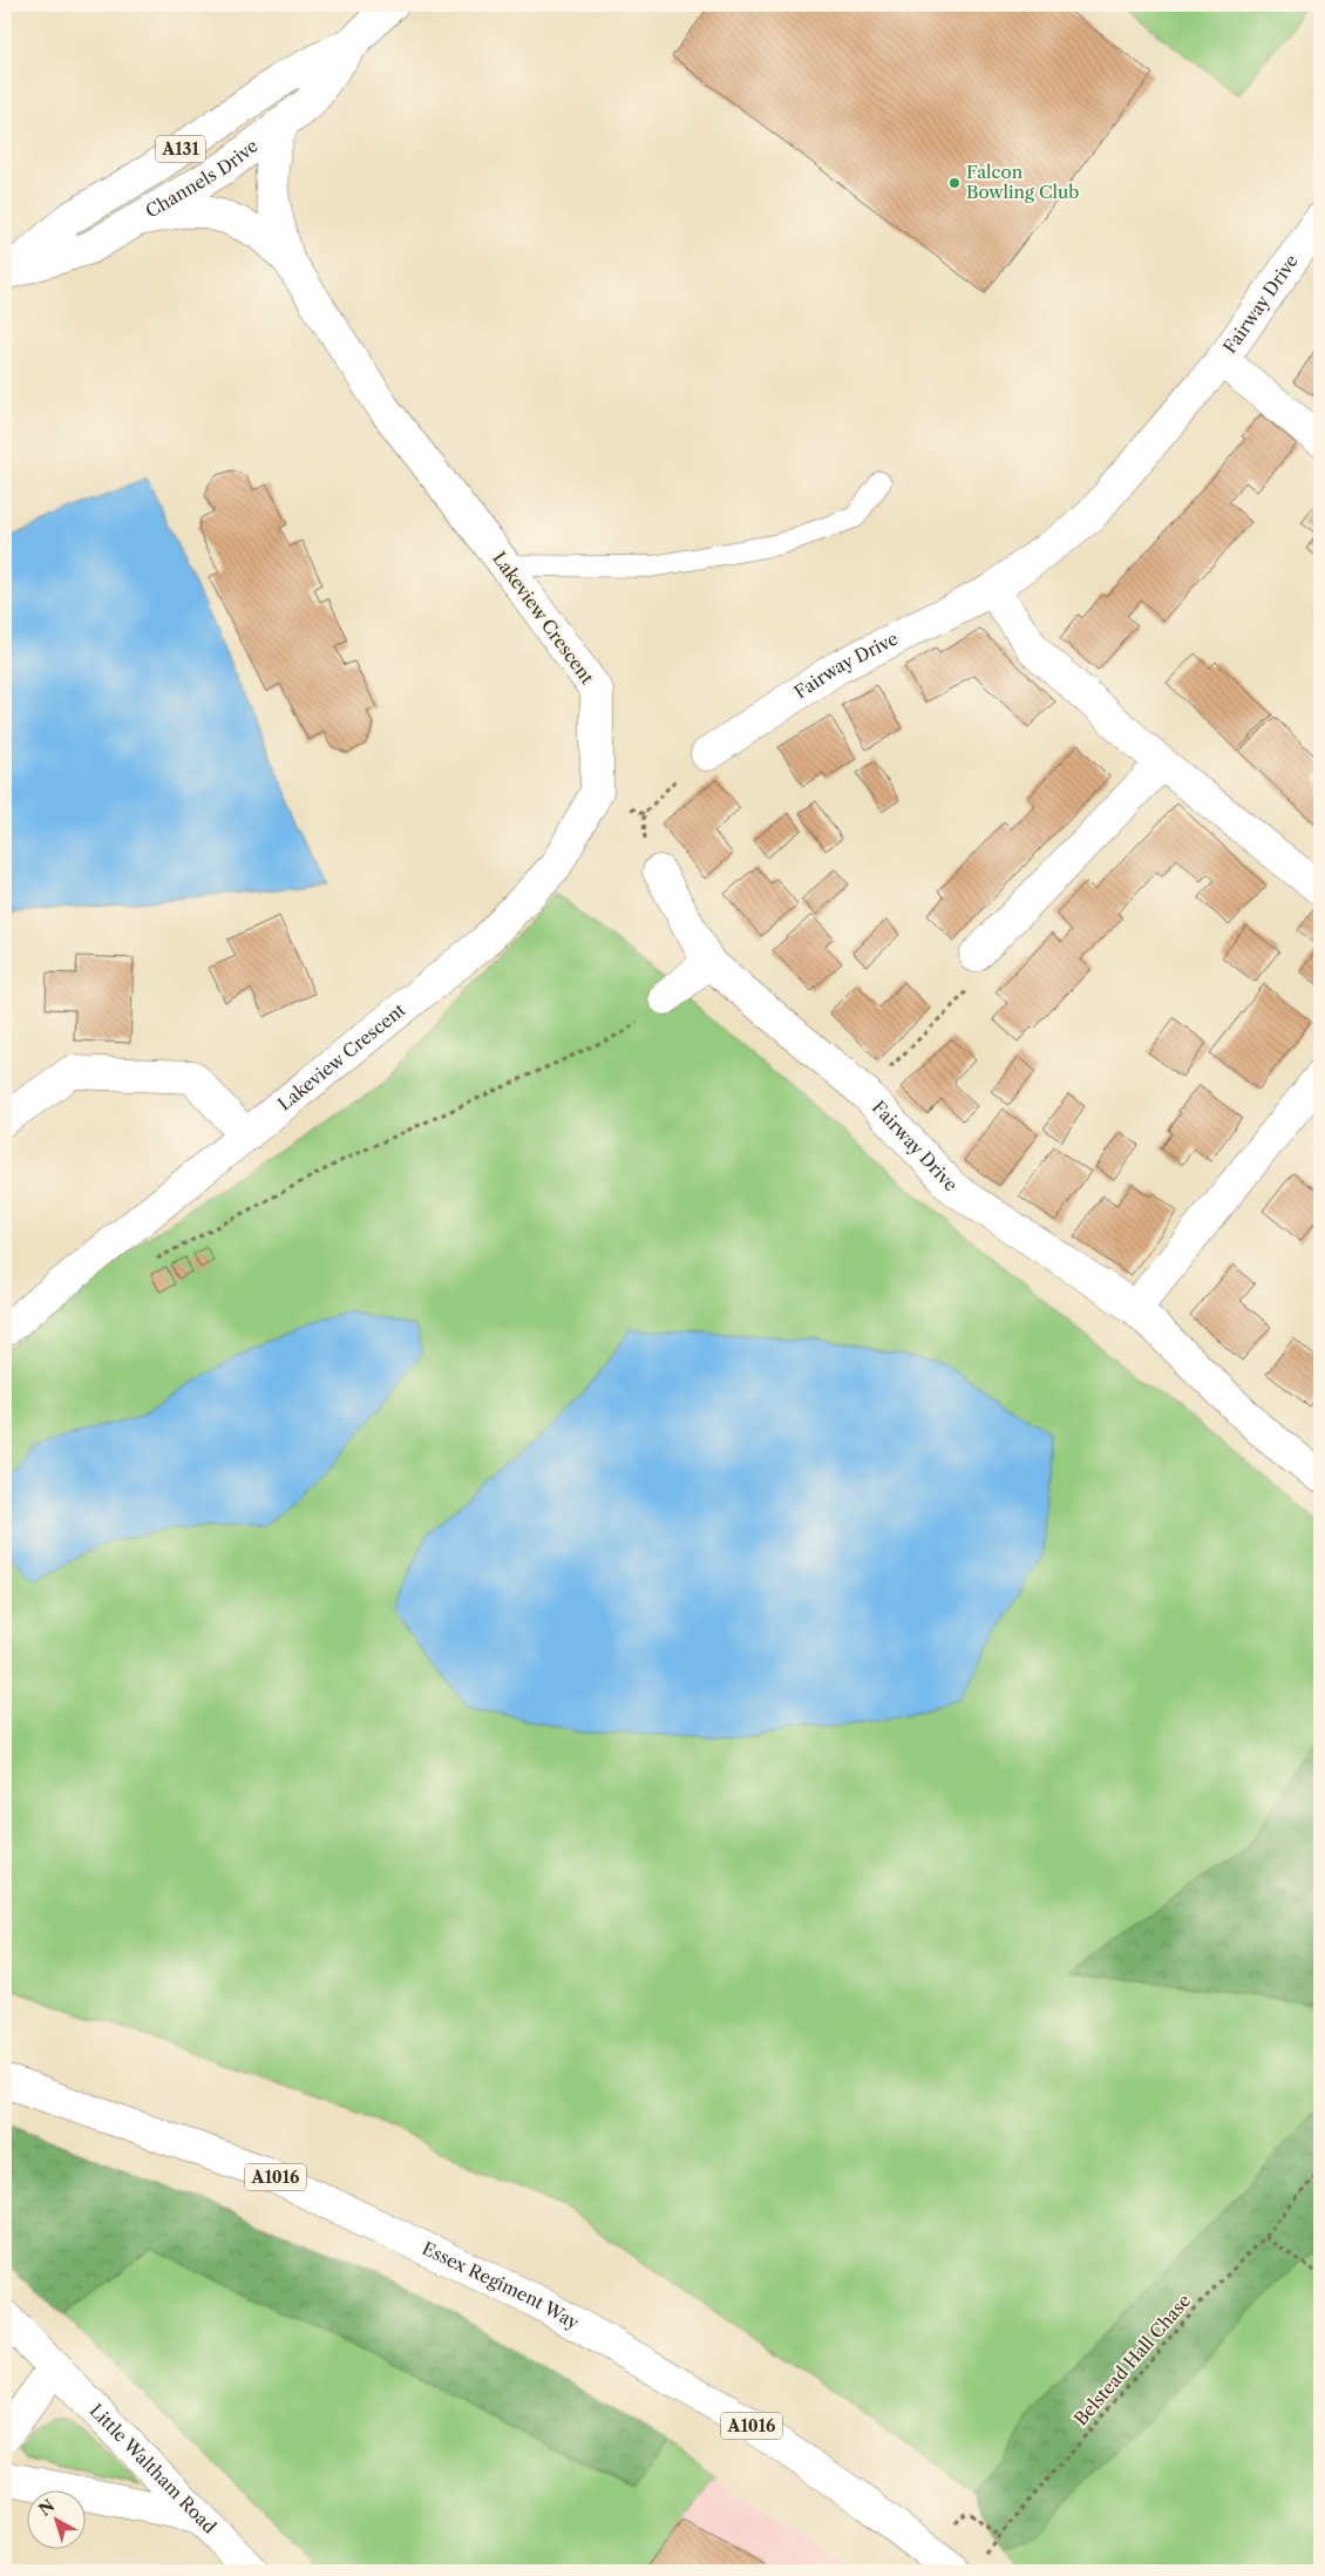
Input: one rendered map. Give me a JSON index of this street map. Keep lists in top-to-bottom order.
{
  "streets": {
    "main road": [
      "A131",
      "Channels Drive",
      "Fairway Drive",
      "Lakeview Crescent",
      "A1016",
      "Essex Regiment Way",
      "Little Waltham Road"
    ],
    "path": ["Belstead Hall Chase"]
  },
  "crossings": [
    ["Channels Drive", "Lakeview Crescent"]
  ],
  "places": ["Falcon Bowling Club"],
  "north": "top left"
}
